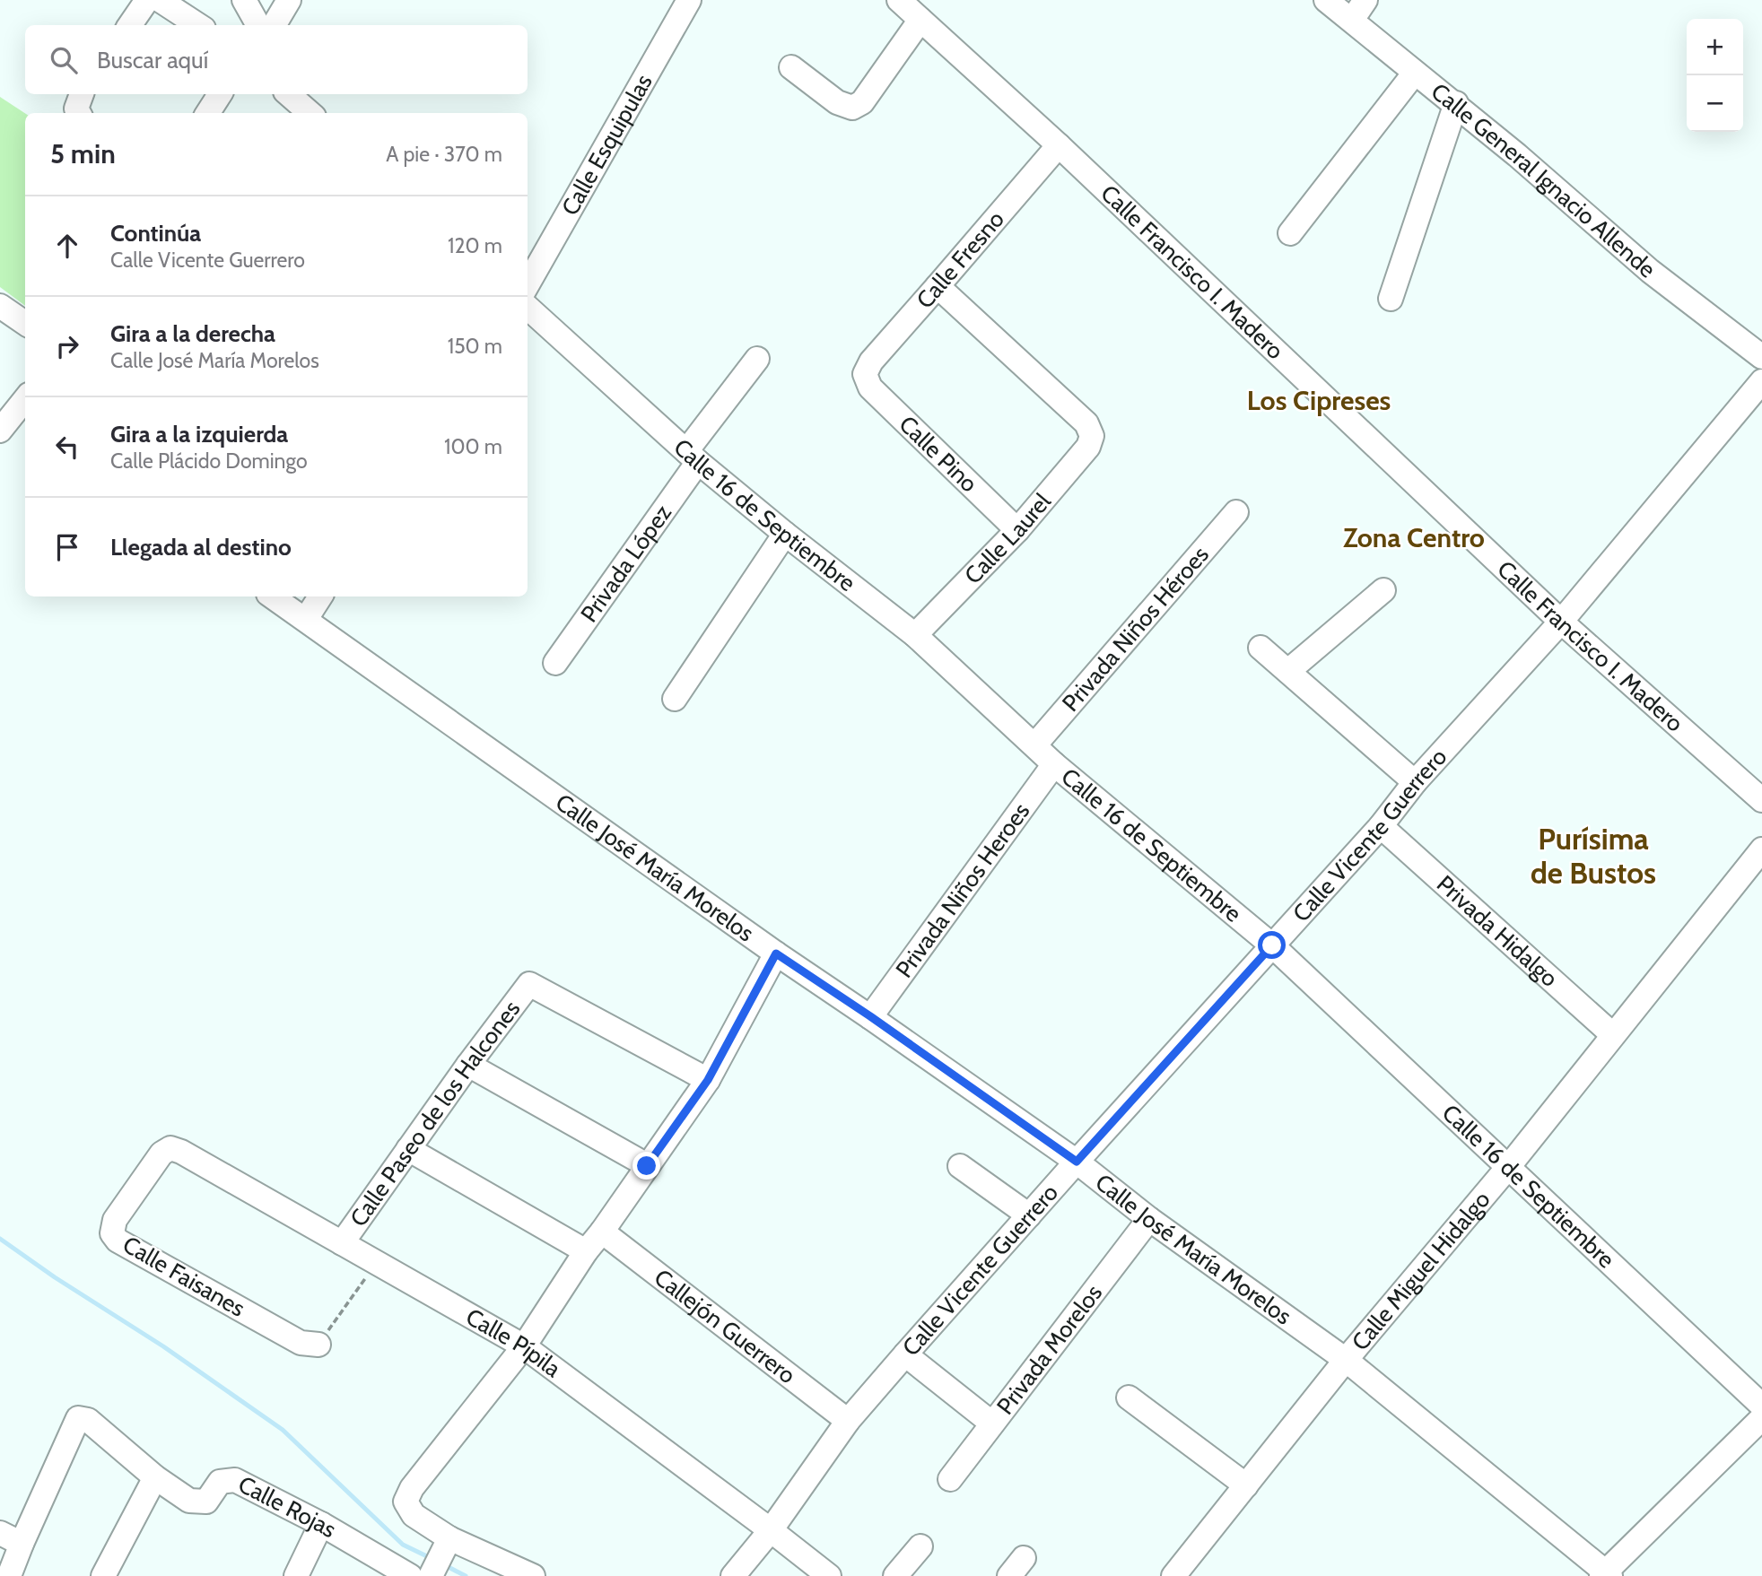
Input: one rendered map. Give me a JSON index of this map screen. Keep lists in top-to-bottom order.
{
  "streets": {
    "street": [
      "Calle Esquipulas",
      "Calle General Ignacio Allende",
      "Calle Fresno",
      "Calle Francisco I. Madero",
      "Calle Pino",
      "Calle 16 de Septiembre",
      "Calle Laurel",
      "Privada López",
      "Privada Niños Héroes",
      "Calle Vicente Guerrero",
      "Calle José María Morelos",
      "Privada Niños Heroes",
      "Privada Hidalgo",
      "Calle Paseo de los Halcones",
      "Calle Miguel Hidalgo",
      "Calle Faisanes",
      "Callejón Guerrero",
      "Calle Pípila",
      "Privada Morelos",
      "Calle Rojas"
    ]
  },
  "crossings": [
    ["Calle Fresno", "Calle Francisco I. Madero"],
    ["Calle Fresno", "Calle Pino"],
    ["Calle Fresno", "Calle Laurel"],
    ["Calle Francisco I. Madero", "Calle Vicente Guerrero"],
    ["Calle Pino", "Calle Laurel"],
    ["Calle 16 de Septiembre", "Calle Laurel"],
    ["Calle 16 de Septiembre", "Privada López"],
    ["Calle 16 de Septiembre", "Privada Niños Héroes"],
    ["Calle 16 de Septiembre", "Calle Vicente Guerrero"],
    ["Calle 16 de Septiembre", "Privada Niños Heroes"],
    ["Calle 16 de Septiembre", "Calle Miguel Hidalgo"],
    ["Calle Vicente Guerrero", "Calle José María Morelos"],
    ["Calle Vicente Guerrero", "Privada Hidalgo"],
    ["Calle Vicente Guerrero", "Callejón Guerrero"],
    ["Calle Vicente Guerrero", "Calle Pípila"],
    ["Calle José María Morelos", "Privada Niños Heroes"],
    ["Calle José María Morelos", "Calle Miguel Hidalgo"],
    ["Calle José María Morelos", "Privada Morelos"],
    ["Privada Hidalgo", "Calle Miguel Hidalgo"],
    ["Calle Paseo de los Halcones", "Calle Pípila"],
    ["Calle Faisanes", "Calle Pípila"]
  ],
  "districts": ["Los Cipreses", "Zona Centro", "Purísima de Bustos"],
  "page": {
    "map_buttons": ["+", "−"],
    "search": "Buscar aquí",
    "heading": ["5 min", "A pie · 370 m"],
    "list": [
      ["Continúa", "Calle Vicente Guerrero", "120 m"],
      ["Gira a la derecha", "Calle José María Morelos", "150 m"],
      ["Gira a la izquierda", "Calle Plácido Domingo", "100 m"],
      "Llegada al destino"
    ]
  }
}
